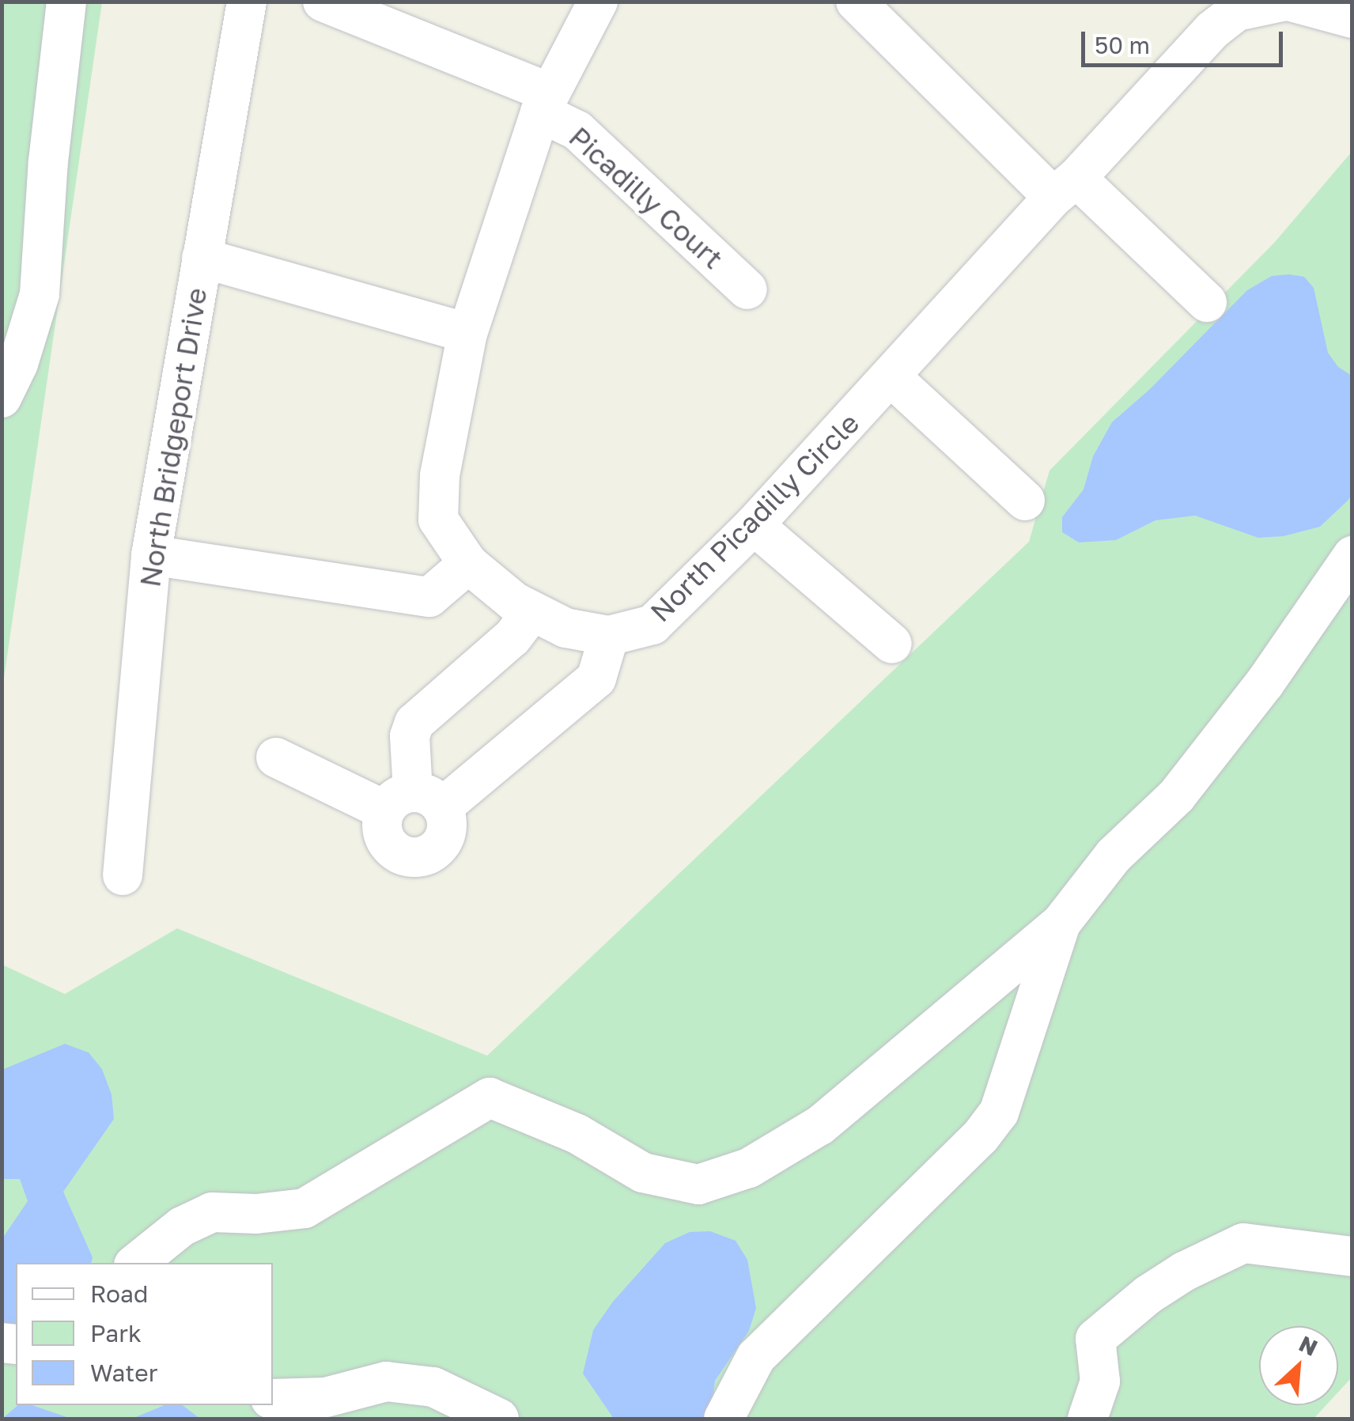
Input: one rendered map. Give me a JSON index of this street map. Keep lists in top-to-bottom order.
{
  "streets": {
    "street": ["Picadilly Court", "North Bridgeport Drive", "North Picadilly Circle"]
  },
  "crossings": [
    ["Picadilly Court", "North Picadilly Circle"]
  ],
  "legend": ["Road", "Park", "Water"],
  "scale_bar": "50 m",
  "north": "top right"
}
